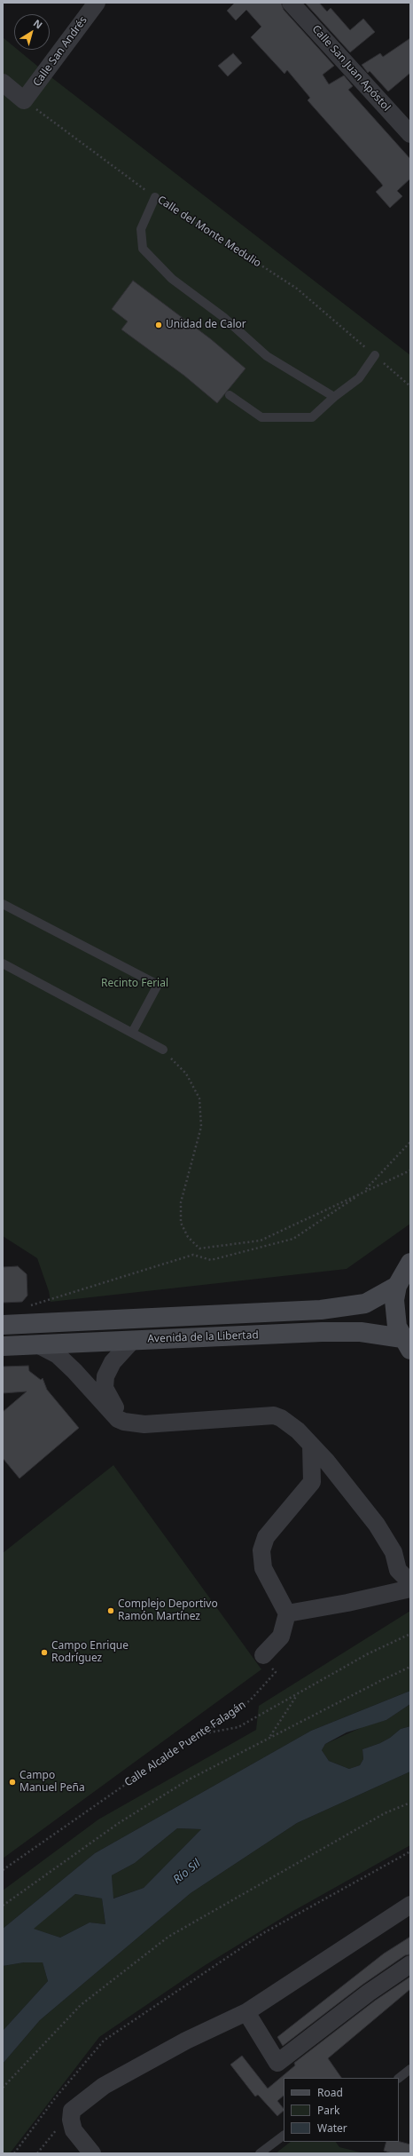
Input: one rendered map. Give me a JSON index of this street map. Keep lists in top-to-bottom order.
{
  "streets": {
    "main road": ["Avenida de la Libertad"],
    "street": ["Calle San Andrés", "Calle San Juan Apóstol"],
    "path": ["Calle del Monte Medulio", "Calle Alcalde Puente Falagán"]
  },
  "crossings": [
    ["Calle San Andrés", "Calle del Monte Medulio"]
  ],
  "water": ["Río Sil"],
  "parks": ["Recinto Ferial"],
  "places": [
    "Unidad de Calor",
    "Complejo Deportivo Ramón Martínez",
    "Campo Enrique Rodríguez",
    "Campo Manuel Peña"
  ],
  "legend": ["Road", "Park", "Water"],
  "north": "top right"
}
